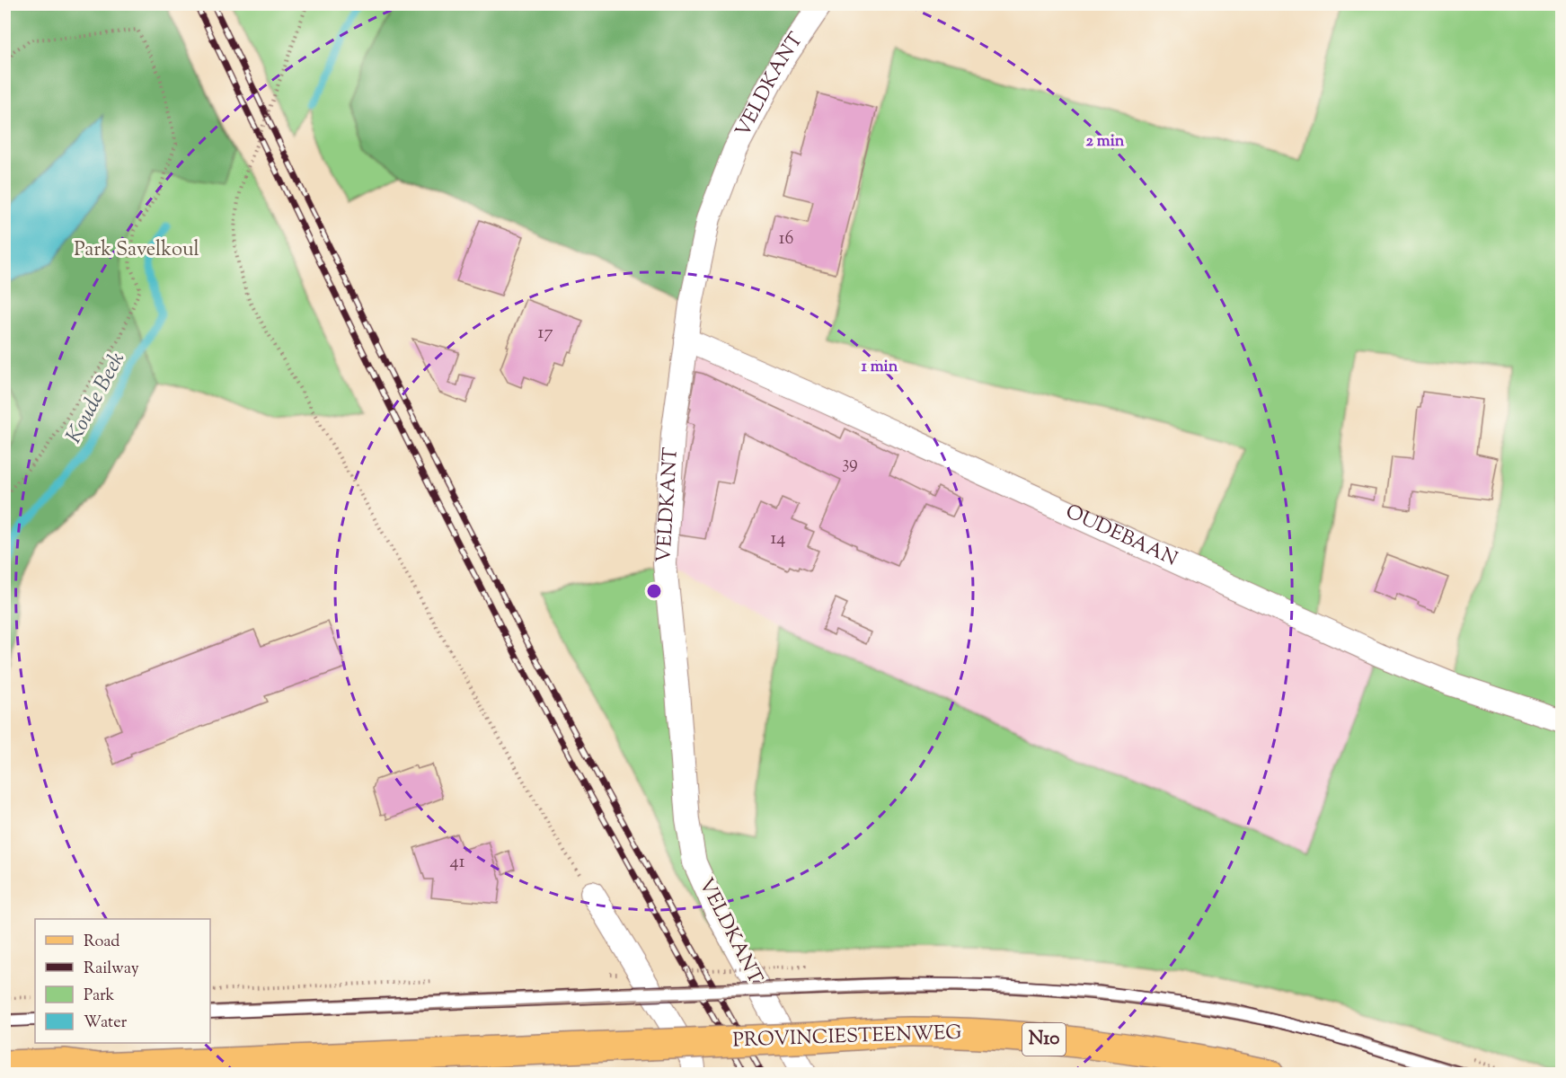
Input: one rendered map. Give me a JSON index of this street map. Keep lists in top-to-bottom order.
{
  "streets": {
    "main road": ["PROVINCIESTEENWEG", "N10"],
    "street": ["VELDKANT", "OUDEBAAN"]
  },
  "crossings": [
    ["VELDKANT", "OUDEBAAN"],
    ["PROVINCIESTEENWEG", "N10"]
  ],
  "water": ["Koude Beek"],
  "parks": ["Park Savelkoul"],
  "house_numbers": [
    "16",
    "17",
    "39",
    "14",
    "41"
  ],
  "legend": [
    "Road",
    "Railway",
    "Park",
    "Water"
  ],
  "rings": ["2 min", "1 min"]
}
